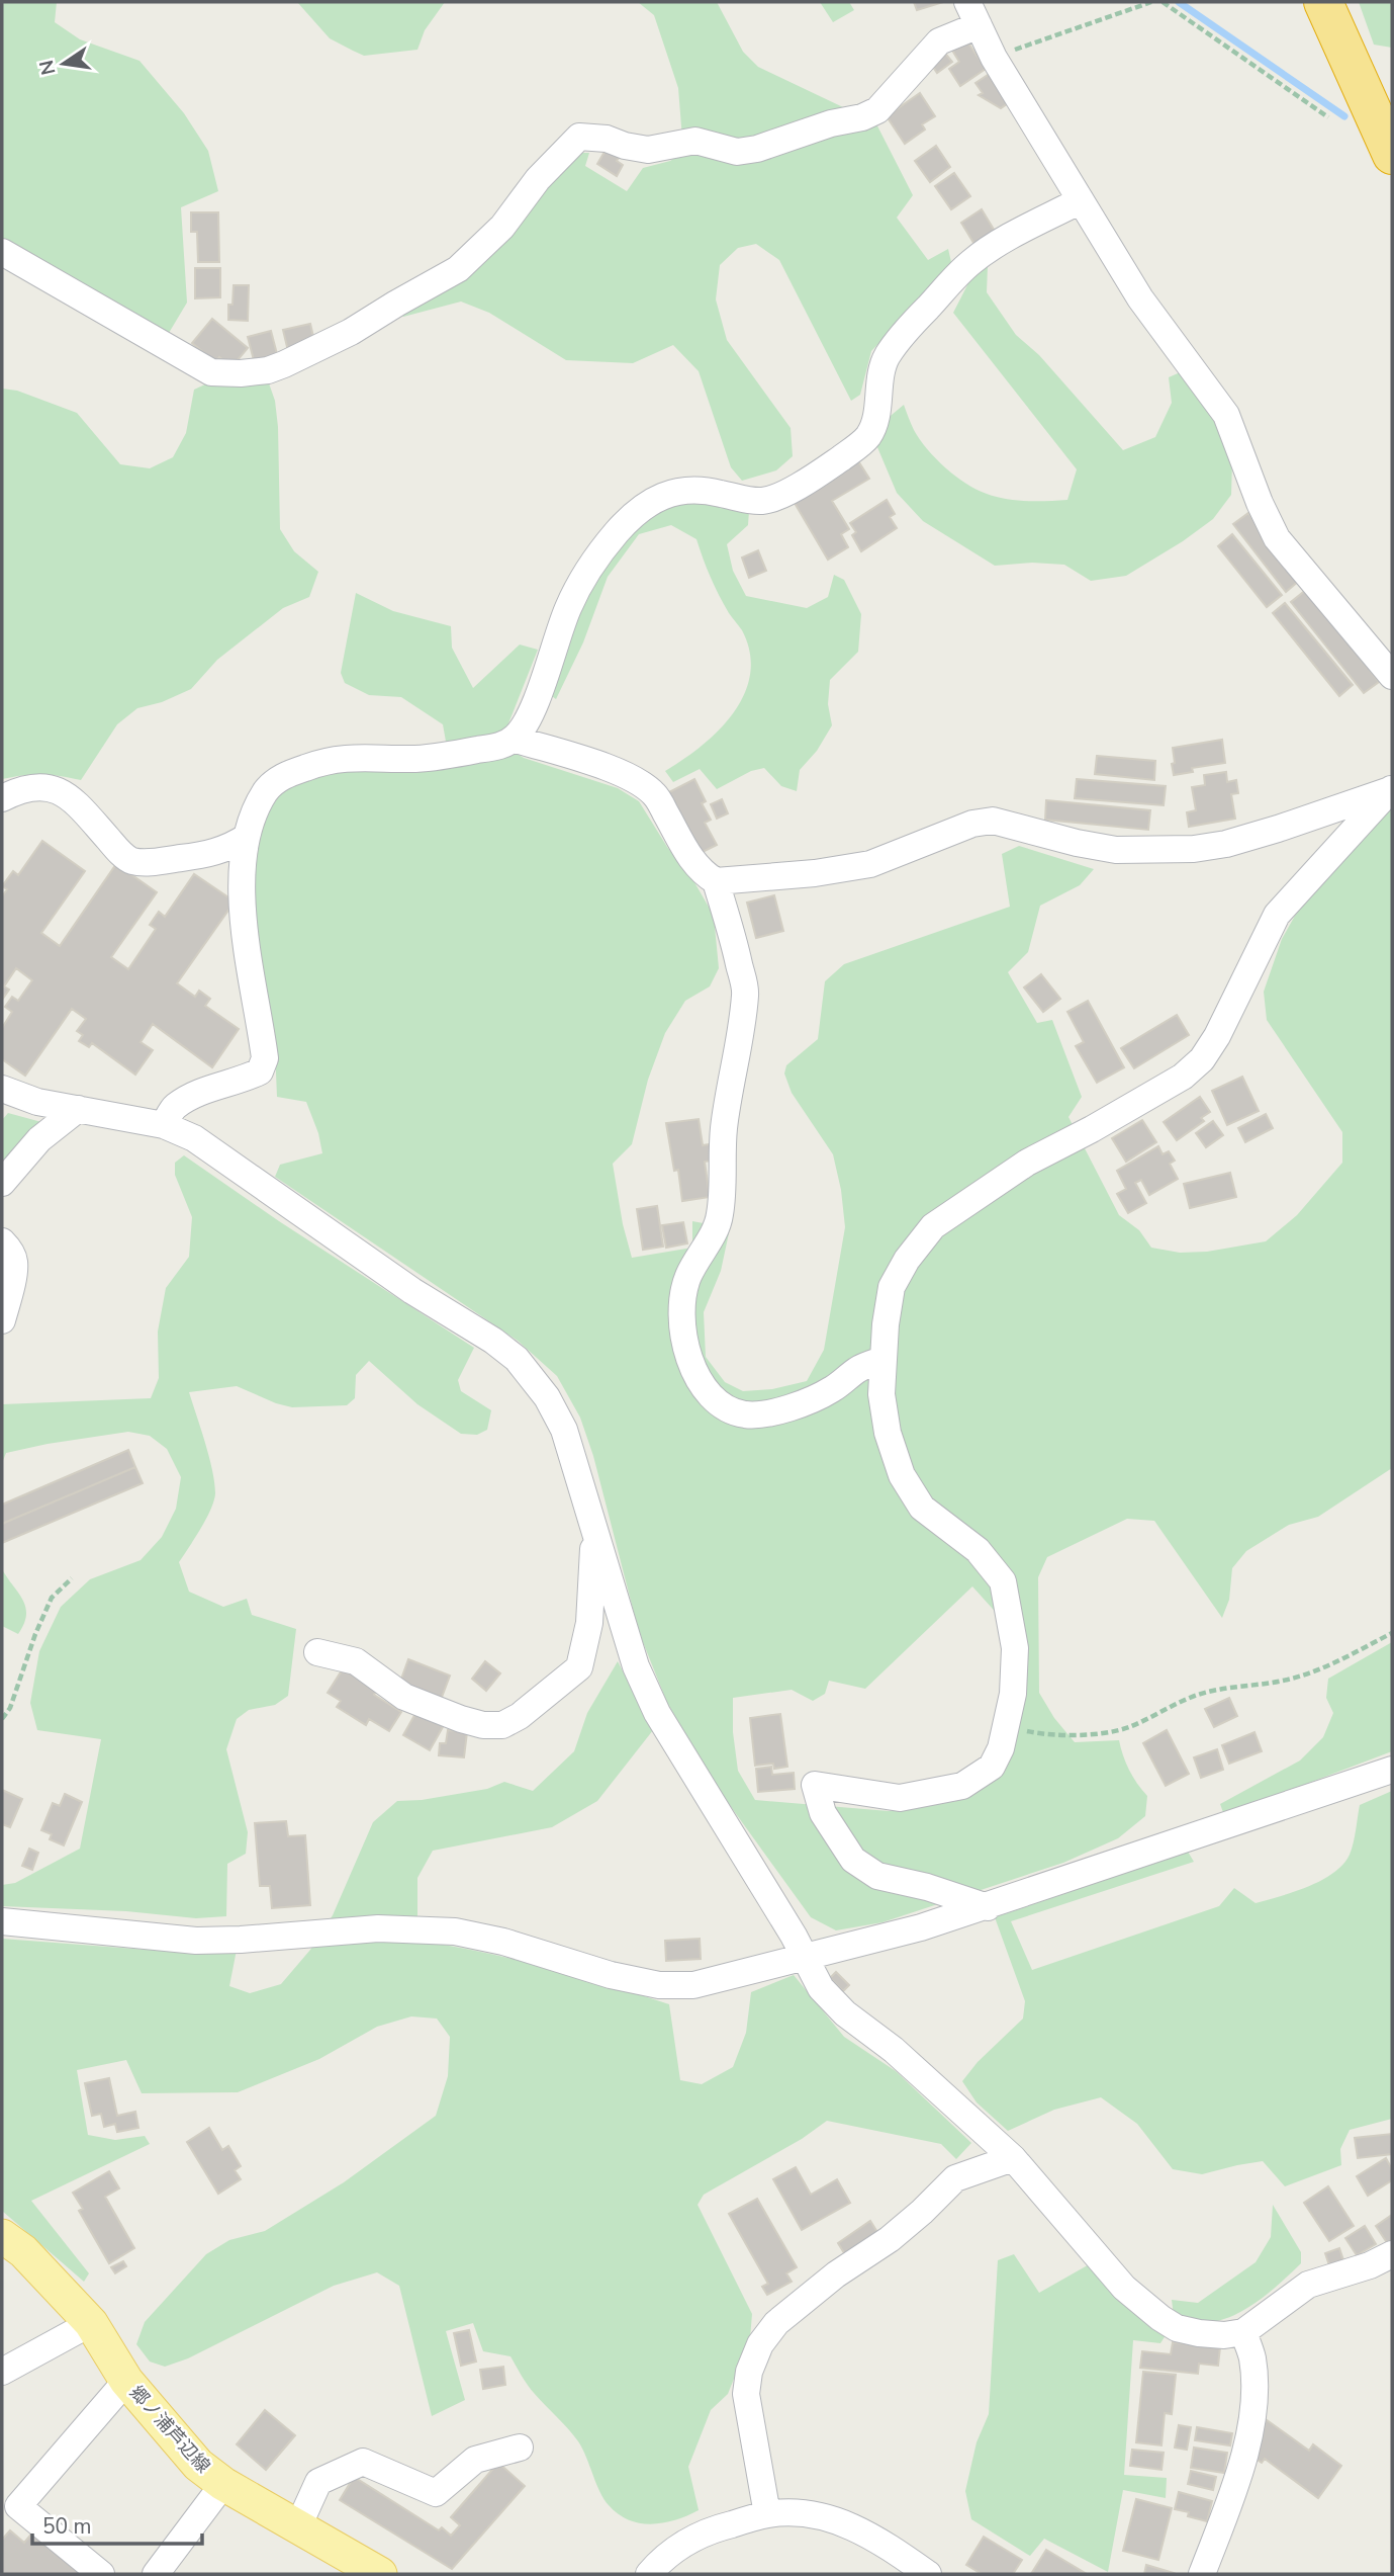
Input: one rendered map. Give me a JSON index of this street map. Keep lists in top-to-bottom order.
{
  "streets": {
    "main road": ["郷ノ浦芦辺線"]
  },
  "scale_bar": "50 m",
  "north": "left"
}
